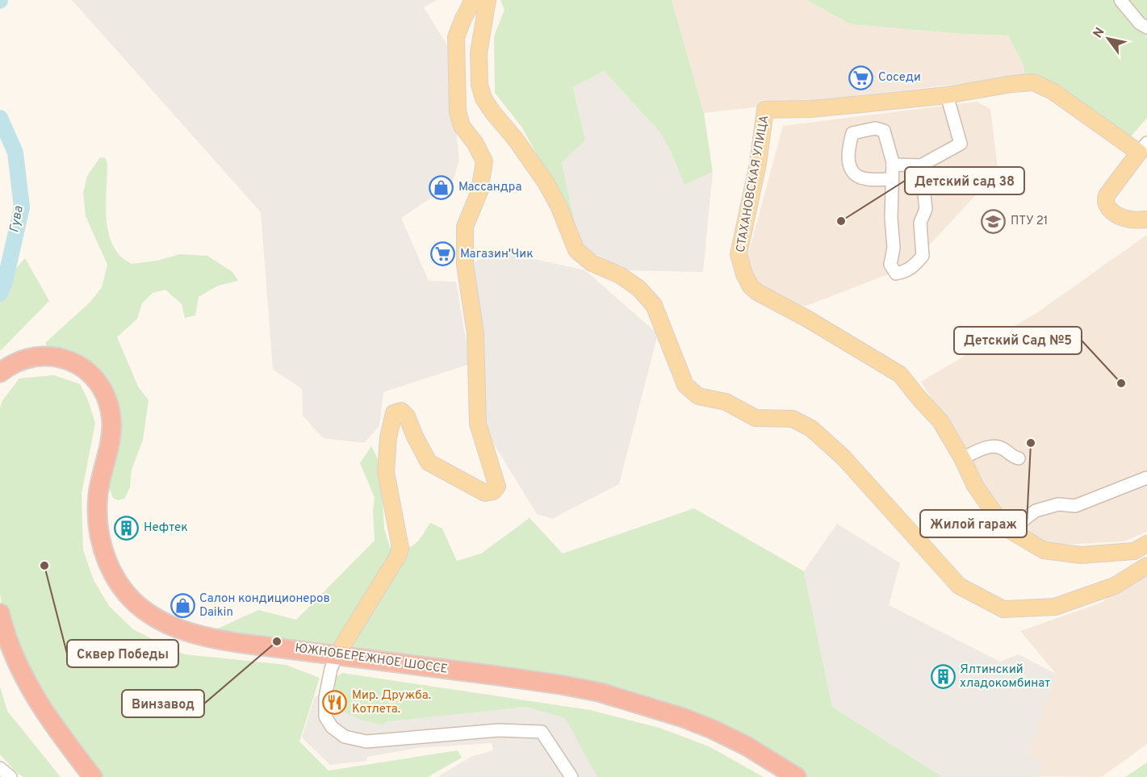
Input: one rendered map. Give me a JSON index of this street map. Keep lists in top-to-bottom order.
{
  "streets": {
    "highway": ["ЮЖНОБЕРЕЖНОЕ ШОССЕ"],
    "main road": ["СТАХАНОВСКАЯ УЛИЦА"]
  },
  "water": ["Гува"],
  "places": {
    "supermarket": ["Соседи", "Магазин'Чик"],
    "shop": ["Массандра", "Салон кондиционеров Daikin"],
    "other": [
      "Детский сад 38",
      "Детский Сад №5",
      "Жилой гараж",
      "Сквер Победы",
      "Винзавод"
    ],
    "school or university": ["ПТУ 21"],
    "building": ["Нефтек", "Ялтинский хладокомбинат"],
    "restaurant": ["Мир. Дружба. Котлета."]
  },
  "north": "top left"
}
